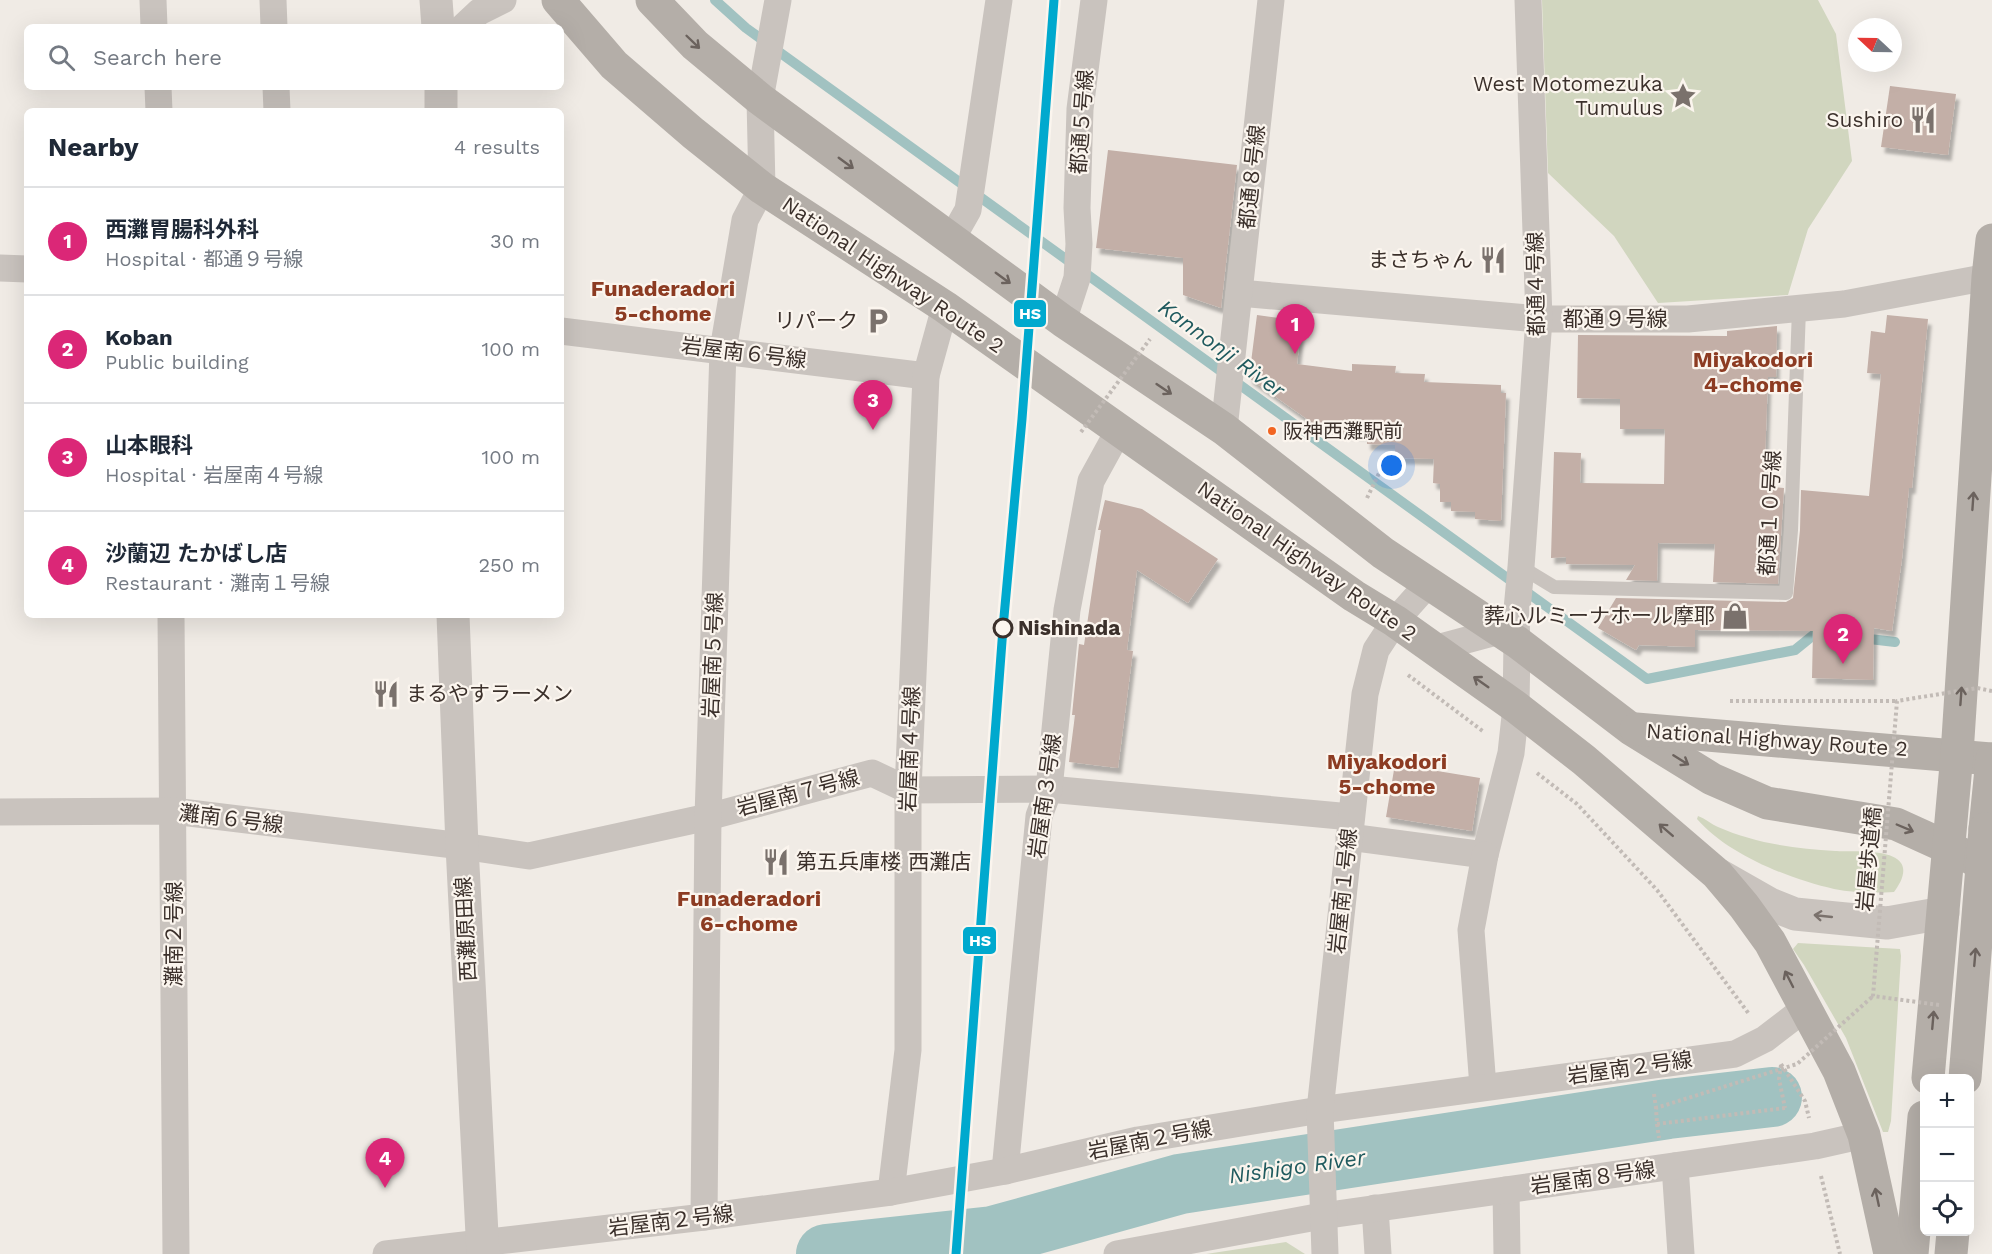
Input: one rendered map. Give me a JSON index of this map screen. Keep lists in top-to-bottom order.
{
  "streets": {
    "highway": ["National Highway Route 2"],
    "street": [
      "都通５号線",
      "都通８号線",
      "都通４号線",
      "都通９号線",
      "岩屋南６号線",
      "岩屋南５号線",
      "岩屋南４号線",
      "岩屋南７号線",
      "岩屋南３号線",
      "灘南６号線",
      "岩屋南１号線",
      "西灘原田線",
      "灘南２号線",
      "岩屋南２号線",
      "岩屋南８号線"
    ],
    "lane": ["都通１０号線"],
    "path": ["岩屋歩道橋"]
  },
  "crossings": [
    ["都通５号線", "National Highway Route 2"],
    ["都通８号線", "National Highway Route 2"],
    ["都通８号線", "都通９号線"],
    ["National Highway Route 2", "都通４号線"],
    ["National Highway Route 2", "岩屋南５号線"],
    ["National Highway Route 2", "岩屋南４号線"],
    ["National Highway Route 2", "岩屋南３号線"],
    ["National Highway Route 2", "岩屋南１号線"],
    ["National Highway Route 2", "岩屋南２号線"],
    ["National Highway Route 2", "岩屋南８号線"],
    ["都通４号線", "都通９号線"],
    ["都通４号線", "都通１０号線"],
    ["都通４号線", "岩屋南７号線"],
    ["都通４号線", "岩屋南２号線"],
    ["都通９号線", "都通１０号線"],
    ["岩屋南６号線", "岩屋南５号線"],
    ["岩屋南６号線", "岩屋南４号線"],
    ["岩屋南５号線", "岩屋南７号線"],
    ["岩屋南５号線", "岩屋南２号線"],
    ["岩屋南４号線", "岩屋南７号線"],
    ["岩屋南４号線", "岩屋南２号線"],
    ["岩屋南７号線", "岩屋南３号線"],
    ["岩屋南７号線", "灘南６号線"],
    ["岩屋南７号線", "岩屋南１号線"],
    ["岩屋南７号線", "西灘原田線"],
    ["岩屋南３号線", "岩屋南２号線"],
    ["灘南６号線", "西灘原田線"],
    ["灘南６号線", "灘南２号線"],
    ["岩屋南１号線", "岩屋南２号線"],
    ["岩屋南１号線", "岩屋南８号線"],
    ["西灘原田線", "岩屋南２号線"]
  ],
  "districts": [
    "Funaderadori 5-chome",
    "Miyakodori 4-chome",
    "Miyakodori 5-chome",
    "Funaderadori 6-chome"
  ],
  "water": ["Kannonji River", "Nishigo River"],
  "places": {
    "place": ["West Motomezuka Tumulus"],
    "restaurant": [
      "Sushiro",
      "まさちゃん",
      "まるやすラーメン",
      "第五兵庫楼 西灘店"
    ],
    "parking": ["リパーク"],
    "other": ["阪神西灘駅前", "Nishinada"],
    "shop": ["葬心ルミーナホール摩耶"]
  },
  "lines": ["transit line HS"],
  "north": "left",
  "page": {
    "search": "Search here",
    "heading": ["Nearby", "4 results"],
    "list": [
      {
        "mark": "1",
        "name": "西灘胃腸科外科",
        "note": "Hospital · 都通９号線",
        "value": "30 m"
      },
      {
        "mark": "2",
        "name": "Koban",
        "note": "Public building",
        "value": "100 m"
      },
      {
        "mark": "3",
        "name": "山本眼科",
        "note": "Hospital · 岩屋南４号線",
        "value": "100 m"
      },
      {
        "mark": "4",
        "name": "沙蘭辺 たかばし店",
        "note": "Restaurant · 灘南１号線",
        "value": "250 m"
      }
    ],
    "pins": [
      "1",
      "3",
      "2",
      "4"
    ],
    "map_buttons": ["+", "−"]
  }
}
